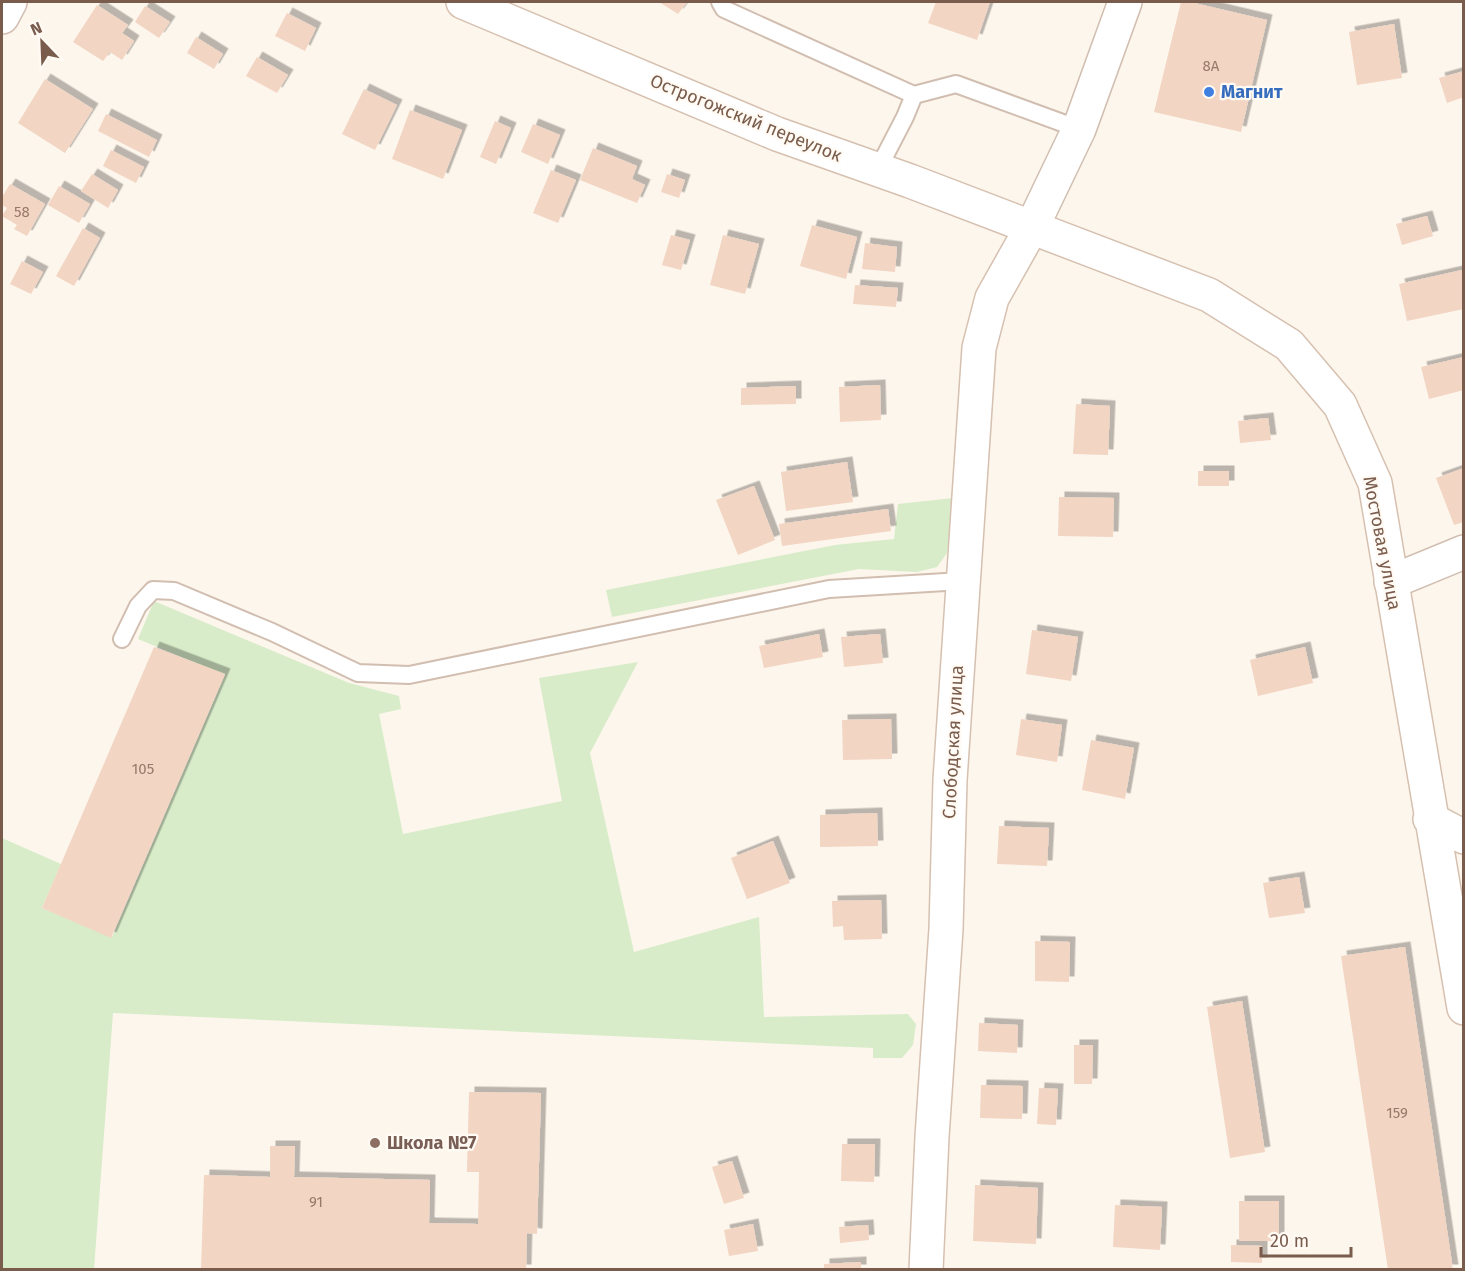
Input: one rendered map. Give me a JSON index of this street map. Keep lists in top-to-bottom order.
{
  "streets": {
    "main road": ["Острогожский переулок", "Мостовая улица", "Слободская улица"]
  },
  "crossings": [
    ["Острогожский переулок", "Мостовая улица"],
    ["Острогожский переулок", "Слободская улица"],
    ["Мостовая улица", "Слободская улица"]
  ],
  "places": ["Магнит", "Школа №7"],
  "house_numbers": [
    "8А",
    "58",
    "105",
    "159",
    "91"
  ],
  "scale_bar": "20 m",
  "north": "top left"
}
